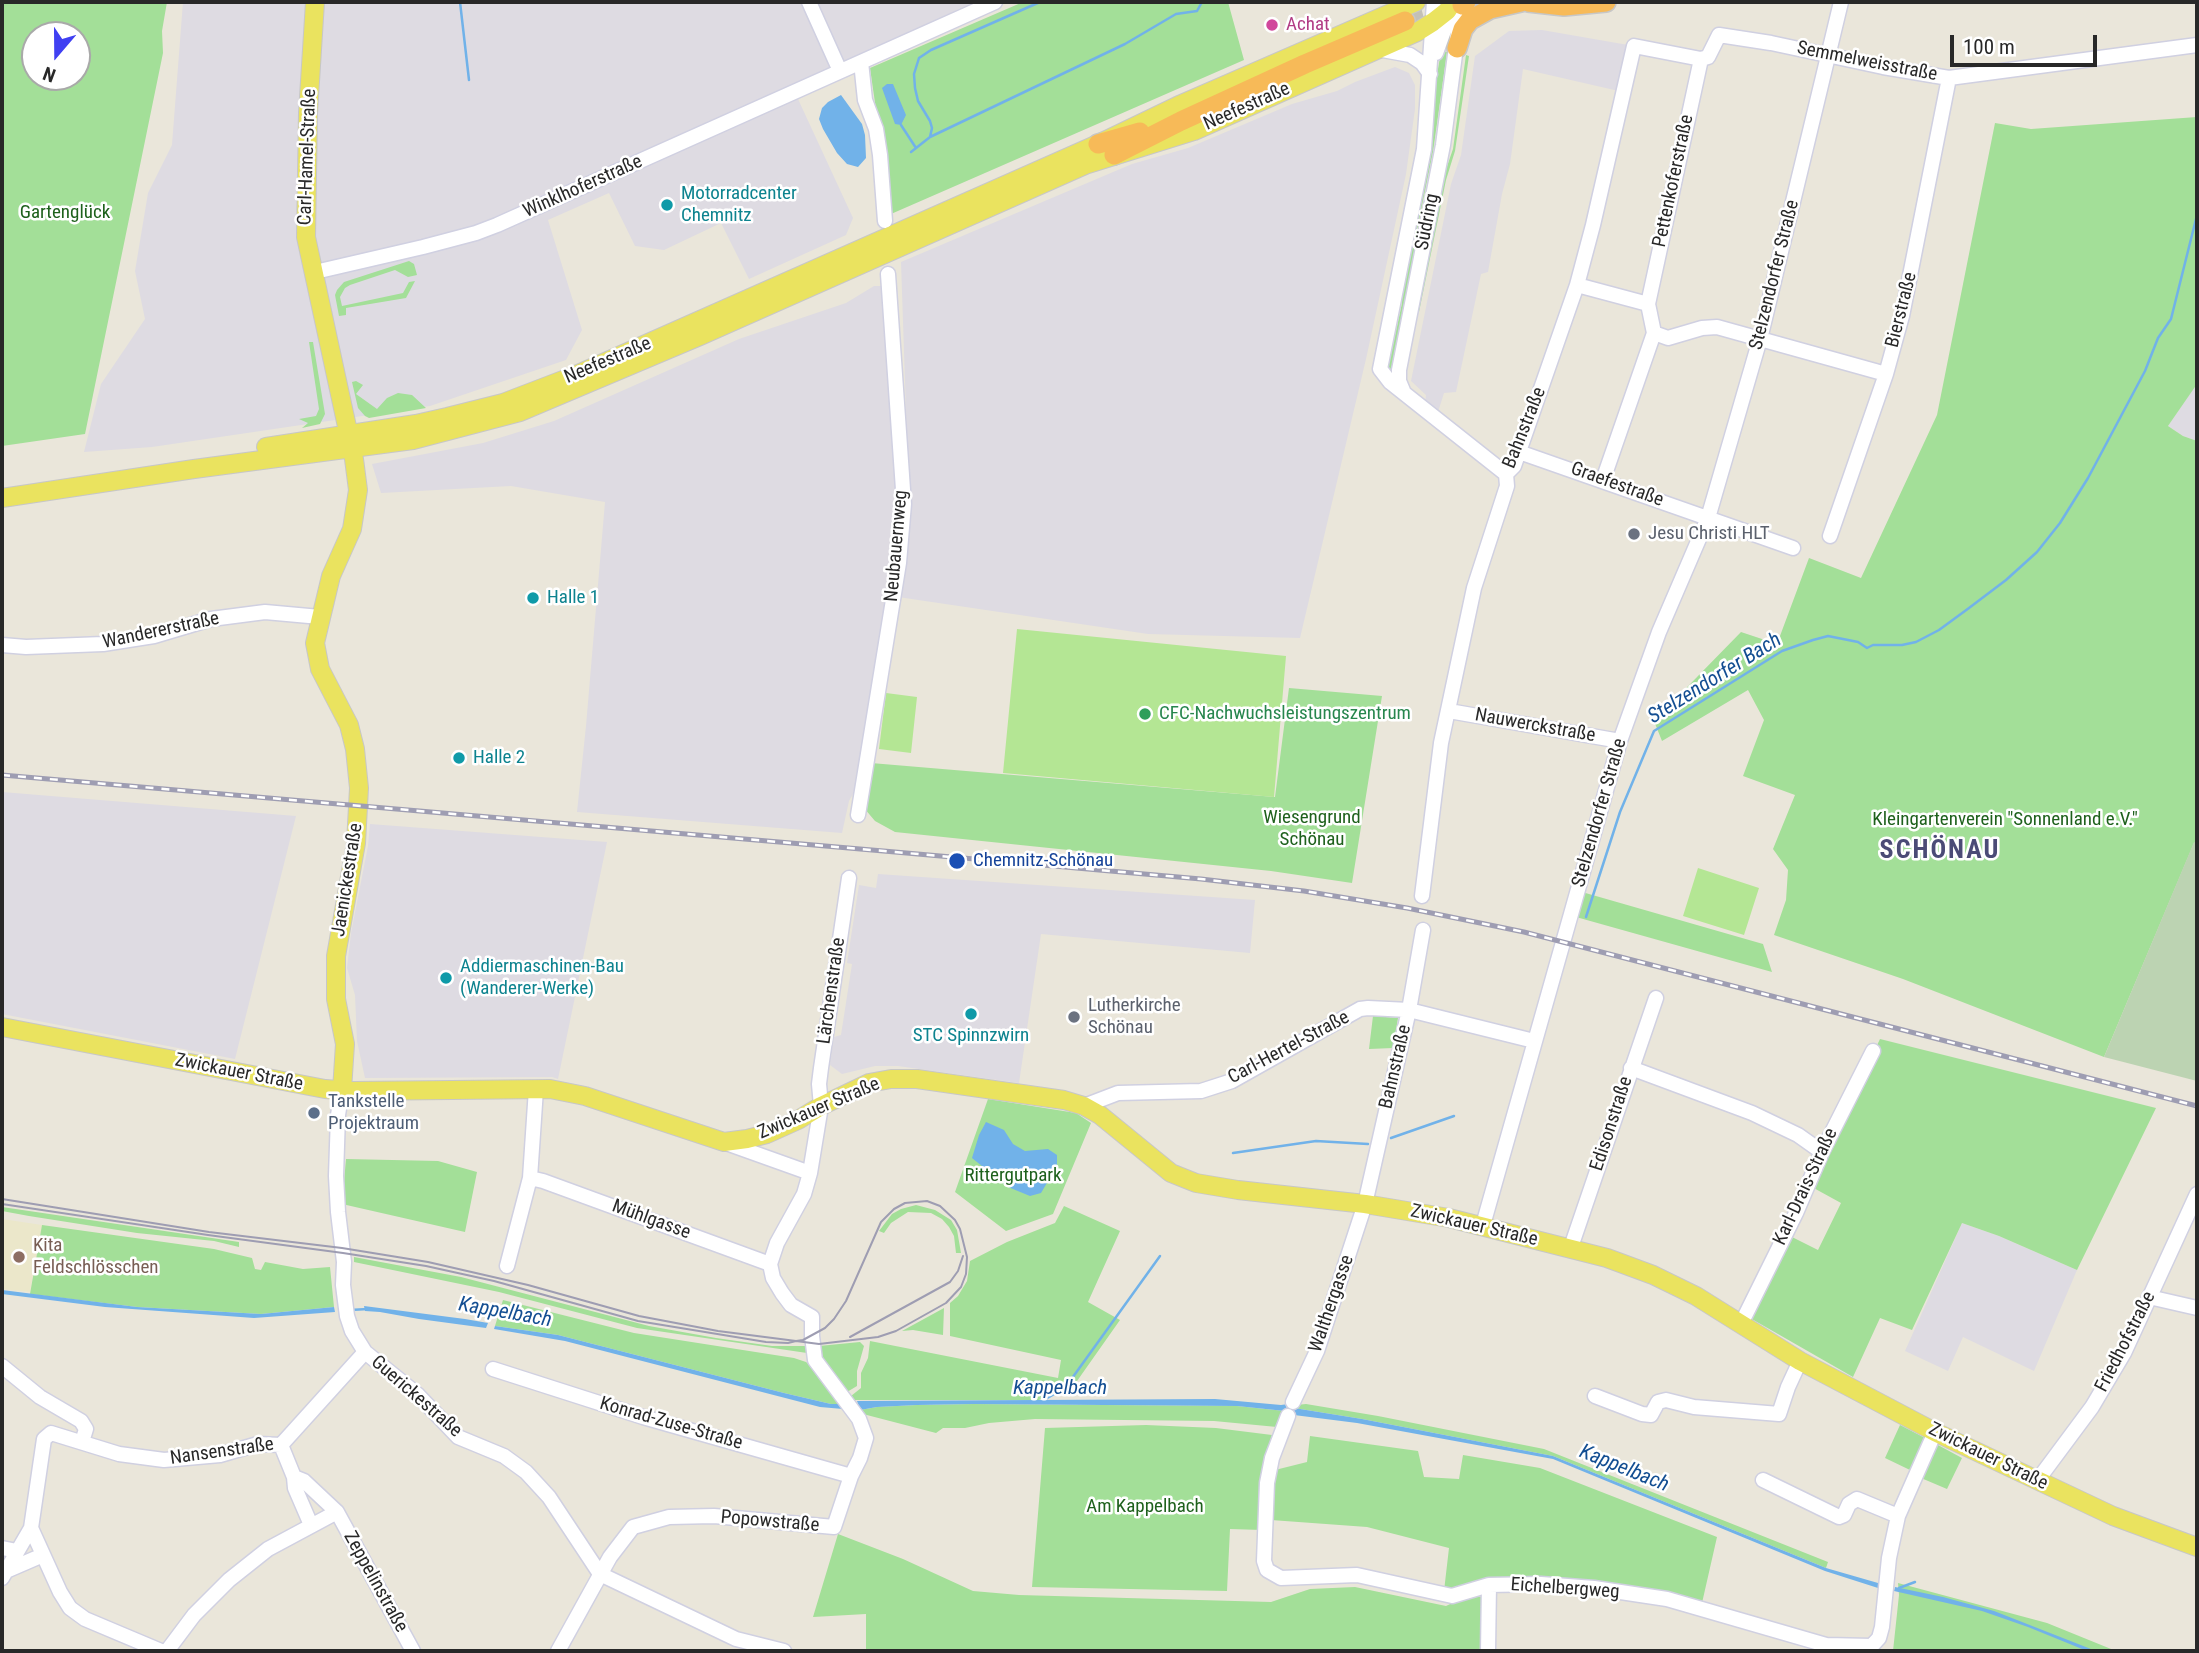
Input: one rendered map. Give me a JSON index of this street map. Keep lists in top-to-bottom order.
{
  "streets": {
    "highway": ["Neefestraße"],
    "main road": ["Carl-Hamel-Straße", "Jaenickestraße", "Zwickauer Straße"],
    "street": [
      "Semmelweisstraße",
      "Pettenkoferstraße",
      "Winklhoferstraße",
      "Südring",
      "Stelzendorfer Straße",
      "Bierstraße",
      "Bahnstraße",
      "Graefestraße",
      "Neubauernweg",
      "Wandererstraße",
      "Nauwerckstraße",
      "Lärchenstraße",
      "Carl-Hertel-Straße",
      "Edisonstraße",
      "Karl-Drais-Straße",
      "Mühlgasse",
      "Walthergasse",
      "Friedhofstraße",
      "Guerickestraße",
      "Konrad-Zuse-Straße",
      "Nansenstraße",
      "Popowstraße",
      "Zeppelinstraße",
      "Eichelbergweg"
    ]
  },
  "crossings": [
    ["Semmelweisstraße", "Pettenkoferstraße"],
    ["Semmelweisstraße", "Stelzendorfer Straße"],
    ["Semmelweisstraße", "Bierstraße"],
    ["Semmelweisstraße", "Bahnstraße"],
    ["Neefestraße", "Carl-Hamel-Straße"],
    ["Neefestraße", "Südring"],
    ["Neefestraße", "Jaenickestraße"],
    ["Carl-Hamel-Straße", "Winklhoferstraße"],
    ["Carl-Hamel-Straße", "Jaenickestraße"],
    ["Pettenkoferstraße", "Bahnstraße"],
    ["Südring", "Bahnstraße"],
    ["Stelzendorfer Straße", "Graefestraße"],
    ["Stelzendorfer Straße", "Nauwerckstraße"],
    ["Stelzendorfer Straße", "Carl-Hertel-Straße"],
    ["Stelzendorfer Straße", "Zwickauer Straße"],
    ["Bahnstraße", "Graefestraße"],
    ["Bahnstraße", "Nauwerckstraße"],
    ["Bahnstraße", "Carl-Hertel-Straße"],
    ["Bahnstraße", "Zwickauer Straße"],
    ["Bahnstraße", "Walthergasse"],
    ["Wandererstraße", "Jaenickestraße"],
    ["Jaenickestraße", "Zwickauer Straße"],
    ["Jaenickestraße", "Guerickestraße"],
    ["Lärchenstraße", "Zwickauer Straße"],
    ["Carl-Hertel-Straße", "Zwickauer Straße"],
    ["Zwickauer Straße", "Edisonstraße"],
    ["Zwickauer Straße", "Karl-Drais-Straße"],
    ["Zwickauer Straße", "Walthergasse"],
    ["Zwickauer Straße", "Friedhofstraße"],
    ["Zwickauer Straße", "Guerickestraße"],
    ["Mühlgasse", "Popowstraße"],
    ["Walthergasse", "Eichelbergweg"],
    ["Guerickestraße", "Nansenstraße"],
    ["Guerickestraße", "Popowstraße"],
    ["Konrad-Zuse-Straße", "Popowstraße"]
  ],
  "districts": ["SCHÖNAU"],
  "water": ["Stelzendorfer Bach", "Kappelbach"],
  "parks": [
    "Gartenglück",
    "Wiesengrund Schönau",
    "Kleingartenverein \"Sonnenland e.V.\"",
    "Rittergutpark",
    "Am Kappelbach"
  ],
  "places": [
    "Achat",
    "Motorradcenter Chemnitz",
    "Jesu Christi HLT",
    "Halle 1",
    "CFC-Nachwuchsleistungszentrum",
    "Halle 2",
    "Chemnitz-Schönau",
    "Addiermaschinen-Bau (Wanderer-Werke)",
    "STC Spinnzwirn",
    "Lutherkirche Schönau",
    "Tankstelle Projektraum",
    "Kita Feldschlösschen"
  ],
  "scale_bar": "100 m",
  "north": "bottom"
}
